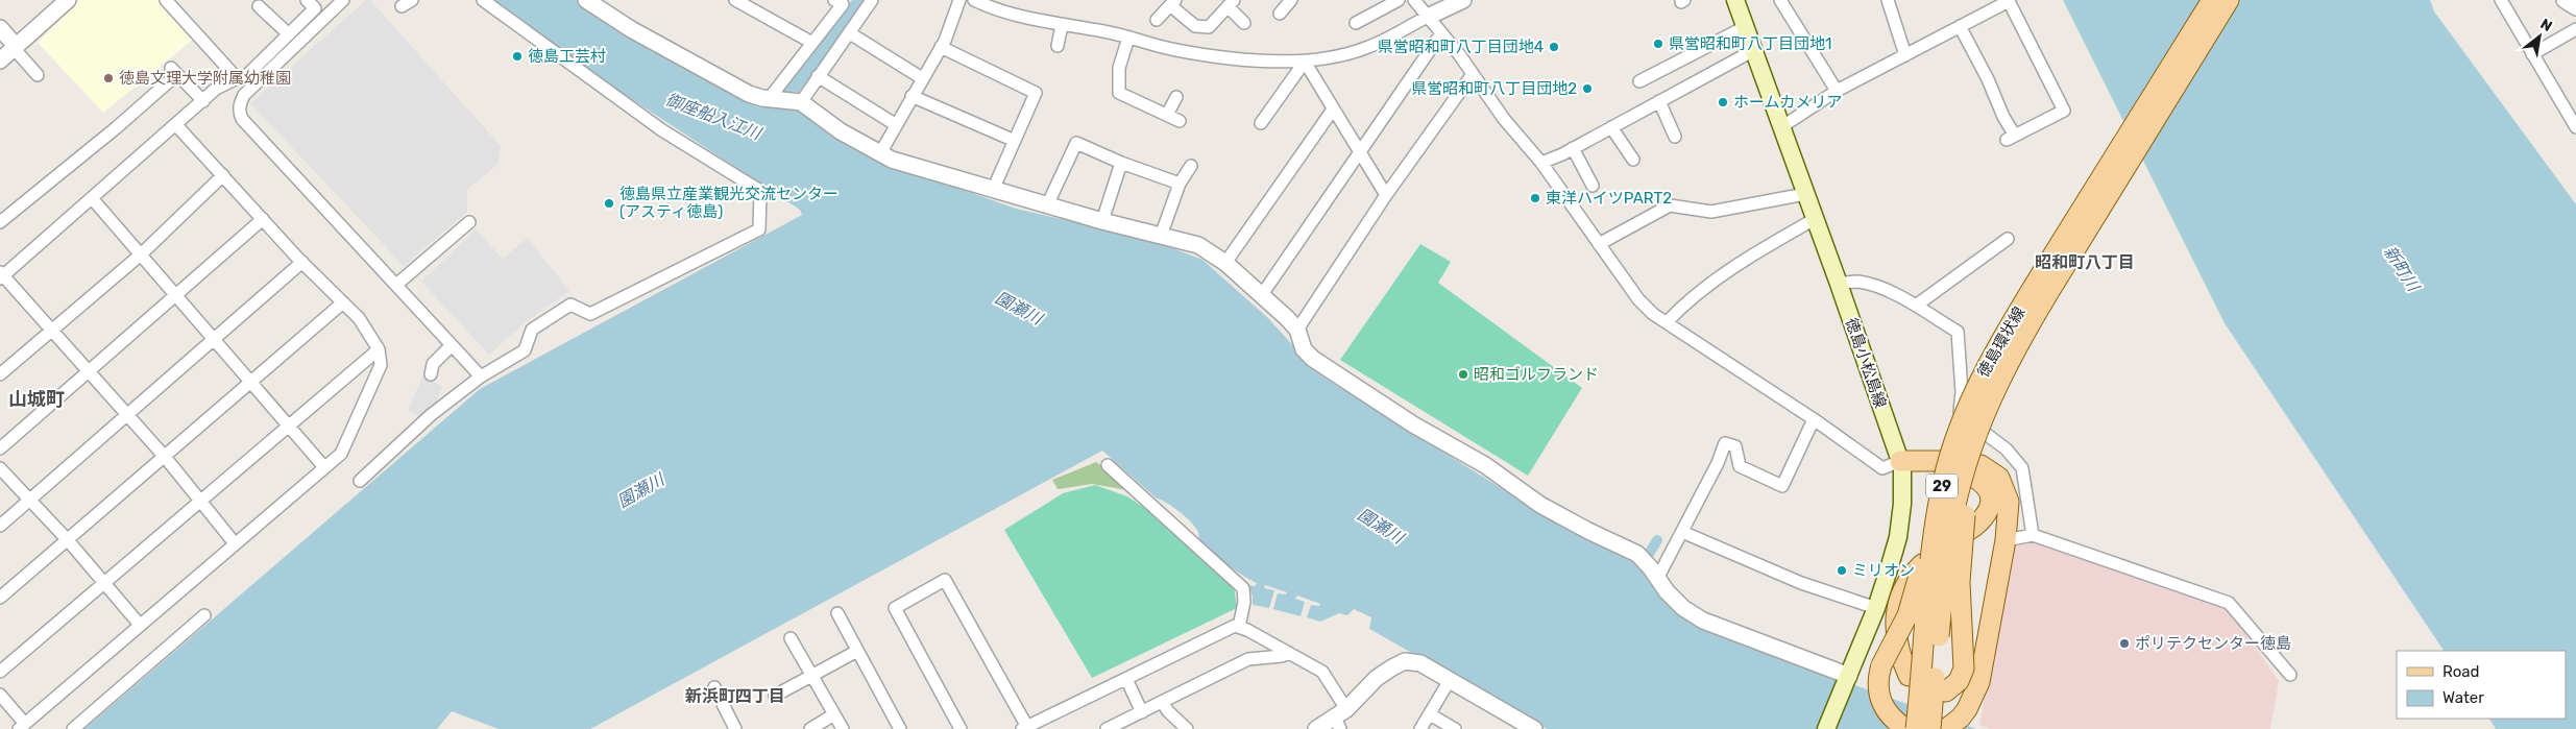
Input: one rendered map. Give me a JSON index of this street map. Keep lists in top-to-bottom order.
{
  "streets": {
    "main road": ["徳島環状線", "徳島小松島線", "29"]
  },
  "districts": ["昭和町八丁目", "山城町", "新浜町四丁目"],
  "water": ["御座船入江川", "新町川", "園瀬川"],
  "places": [
    "県営昭和町八丁目団地1",
    "県営昭和町八丁目団地4",
    "徳島工芸村",
    "徳島文理大学附属幼稚園",
    "県営昭和町八丁目団地2",
    "ホームカメリア",
    "東洋ハイツPART2",
    "徳島県立産業観光交流センター (アスティ徳島)",
    "昭和ゴルフランド",
    "ミリオン",
    "ポリテクセンター徳島"
  ],
  "legend": ["Road", "Water"],
  "north": "top right"
}
